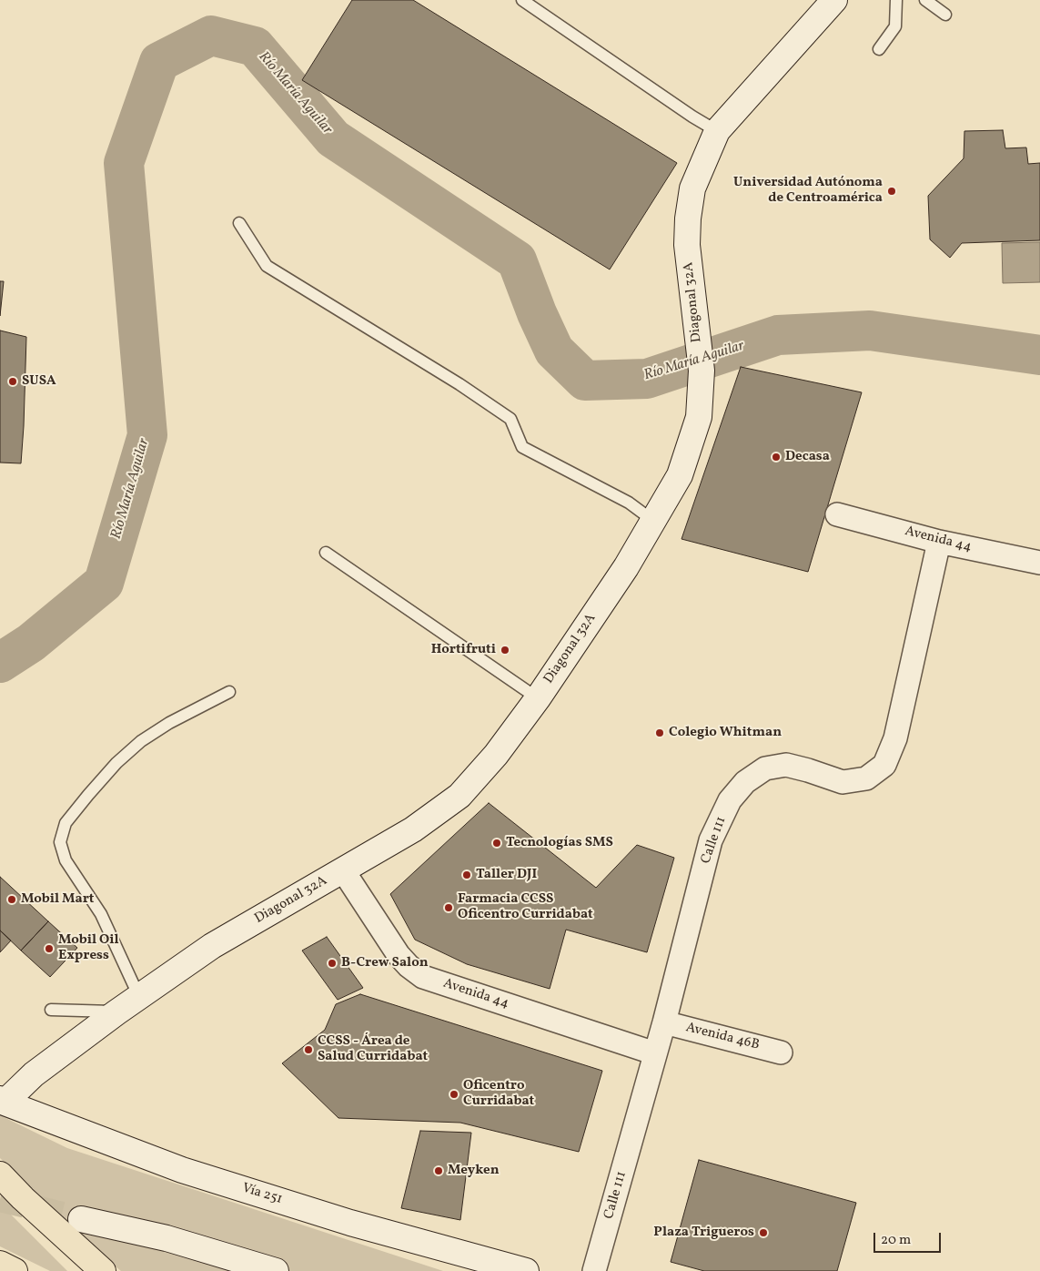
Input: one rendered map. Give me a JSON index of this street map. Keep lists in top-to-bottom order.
{
  "streets": {
    "street": [
      "Diagonal 32A",
      "Avenida 44",
      "Calle 111",
      "Avenida 46B",
      "Vía 251"
    ]
  },
  "crossings": [
    ["Diagonal 32A", "Avenida 44"],
    ["Diagonal 32A", "Vía 251"],
    ["Avenida 44", "Calle 111"],
    ["Calle 111", "Avenida 46B"]
  ],
  "water": ["Río María Aguilar"],
  "places": [
    "Universidad Autónoma de Centroamérica",
    "SUSA",
    "Decasa",
    "Hortifruti",
    "Colegio Whitman",
    "Tecnologías SMS",
    "Taller DJI",
    "Mobil Mart",
    "Farmacia CCSS Oficentro Curridabat",
    "Mobil Oil Express",
    "B-Crew Salon",
    "CCSS - Área de Salud Curridabat",
    "Oficentro Curridabat",
    "Meyken",
    "Plaza Trigueros"
  ],
  "scale_bar": "20 m"
}
